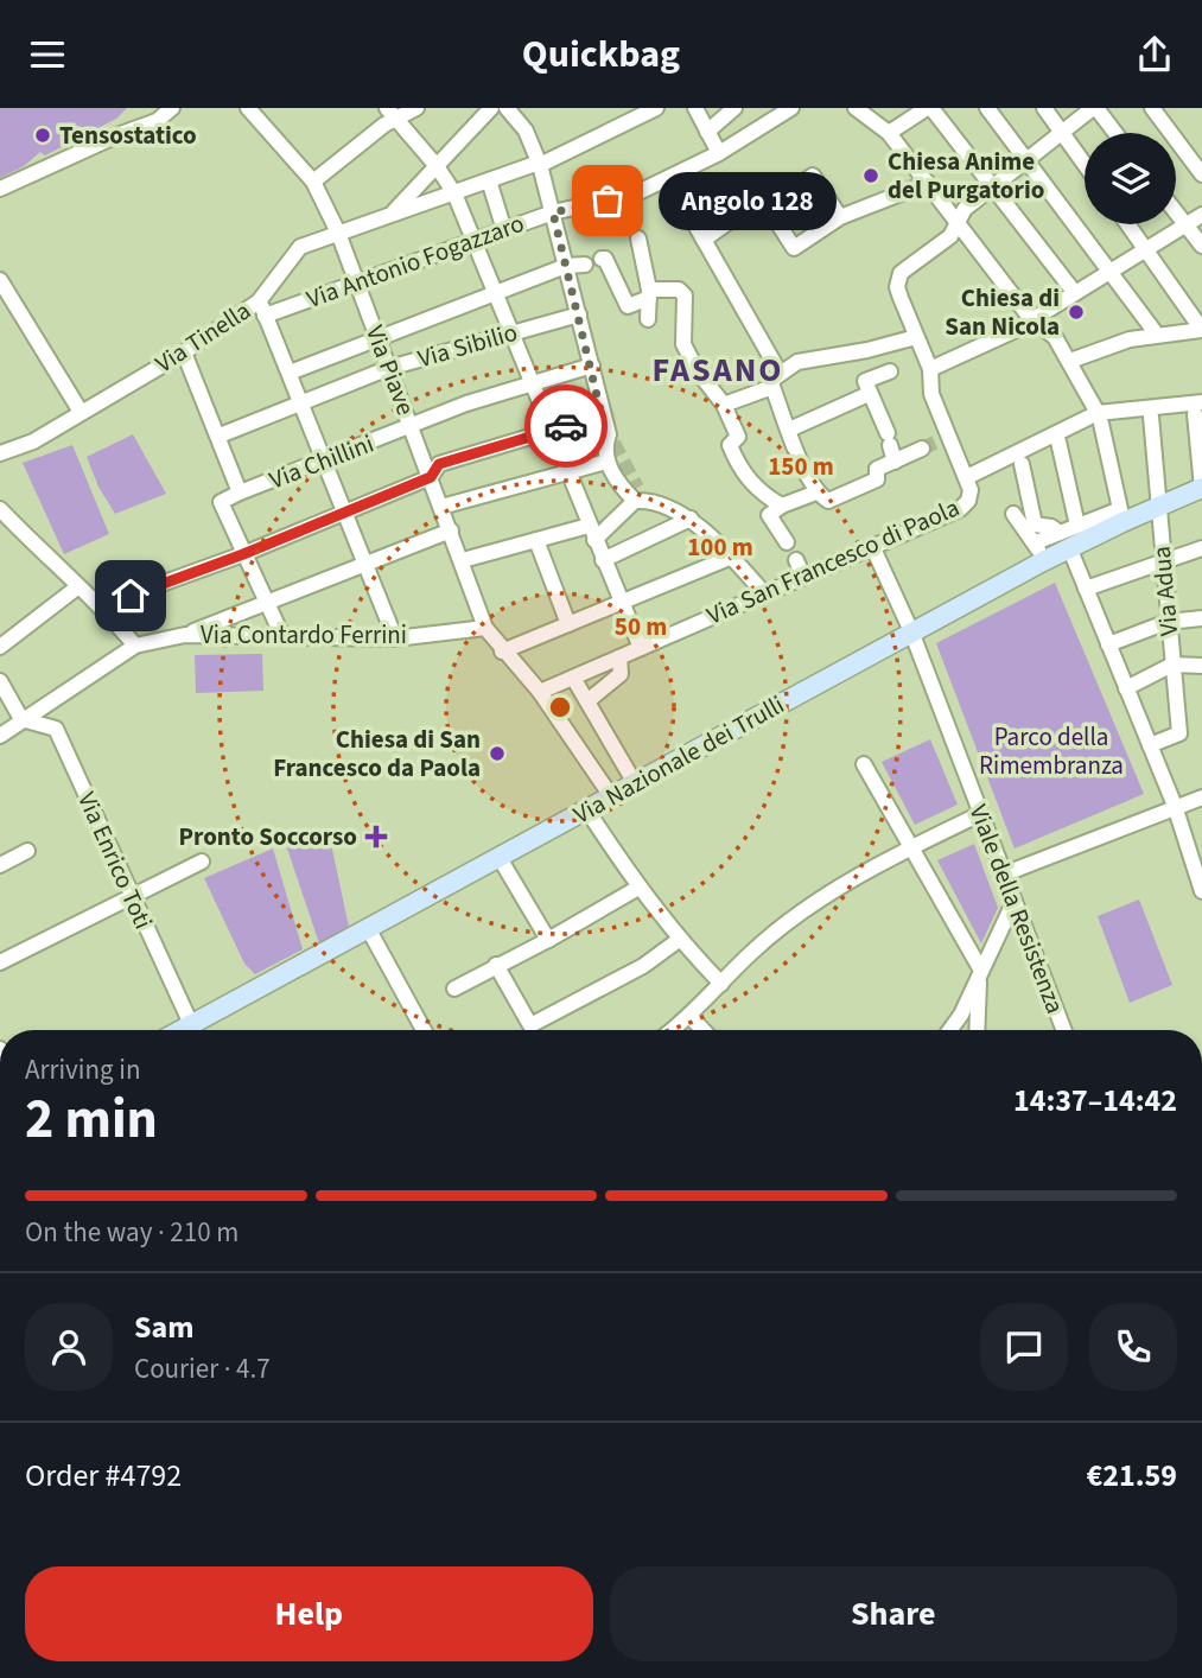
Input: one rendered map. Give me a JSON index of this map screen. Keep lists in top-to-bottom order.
{
  "streets": {
    "street": [
      "Via Antonio Fogazzaro",
      "Via Tinella",
      "Via Sibilio",
      "Via Piave",
      "Via Chillini",
      "Via San Francesco di Paola",
      "Via Adua",
      "Via Contardo Ferrini",
      "Via Nazionale dei Trulli",
      "Via Enrico Toti",
      "Viale della Resistenza"
    ]
  },
  "crossings": [
    ["Via Antonio Fogazzaro", "Via Tinella"],
    ["Via Antonio Fogazzaro", "Via Piave"],
    ["Via Tinella", "Via Piave"],
    ["Via Sibilio", "Via Piave"],
    ["Via Piave", "Via Chillini"],
    ["Via Piave", "Via San Francesco di Paola"],
    ["Via Piave", "Via Contardo Ferrini"],
    ["Via Piave", "Via Nazionale dei Trulli"],
    ["Via San Francesco di Paola", "Viale della Resistenza"],
    ["Via Adua", "Via Nazionale dei Trulli"],
    ["Via Contardo Ferrini", "Via Enrico Toti"],
    ["Via Nazionale dei Trulli", "Via Enrico Toti"],
    ["Via Nazionale dei Trulli", "Viale della Resistenza"]
  ],
  "districts": ["FASANO"],
  "parks": ["Parco della Rimembranza"],
  "places": {
    "other": [
      "Tensostatico",
      "Chiesa Anime del Purgatorio",
      "Angolo 128",
      "Chiesa di San Nicola",
      "Chiesa di San Francesco da Paola"
    ],
    "health": ["Pronto Soccorso"]
  },
  "page": {
    "header": "Quickbag",
    "bubble": "Angolo 128",
    "heading": ["2 min", "Arriving in", "14:37–14:42"],
    "panel": [
      "Sam",
      "Courier · 4.7",
      "Order #4792",
      "€21.59"
    ],
    "bar": "On the way · 210 m",
    "buttons": ["Help", "Share"]
  },
  "rings": ["150 m", "100 m", "50 m"]
}
